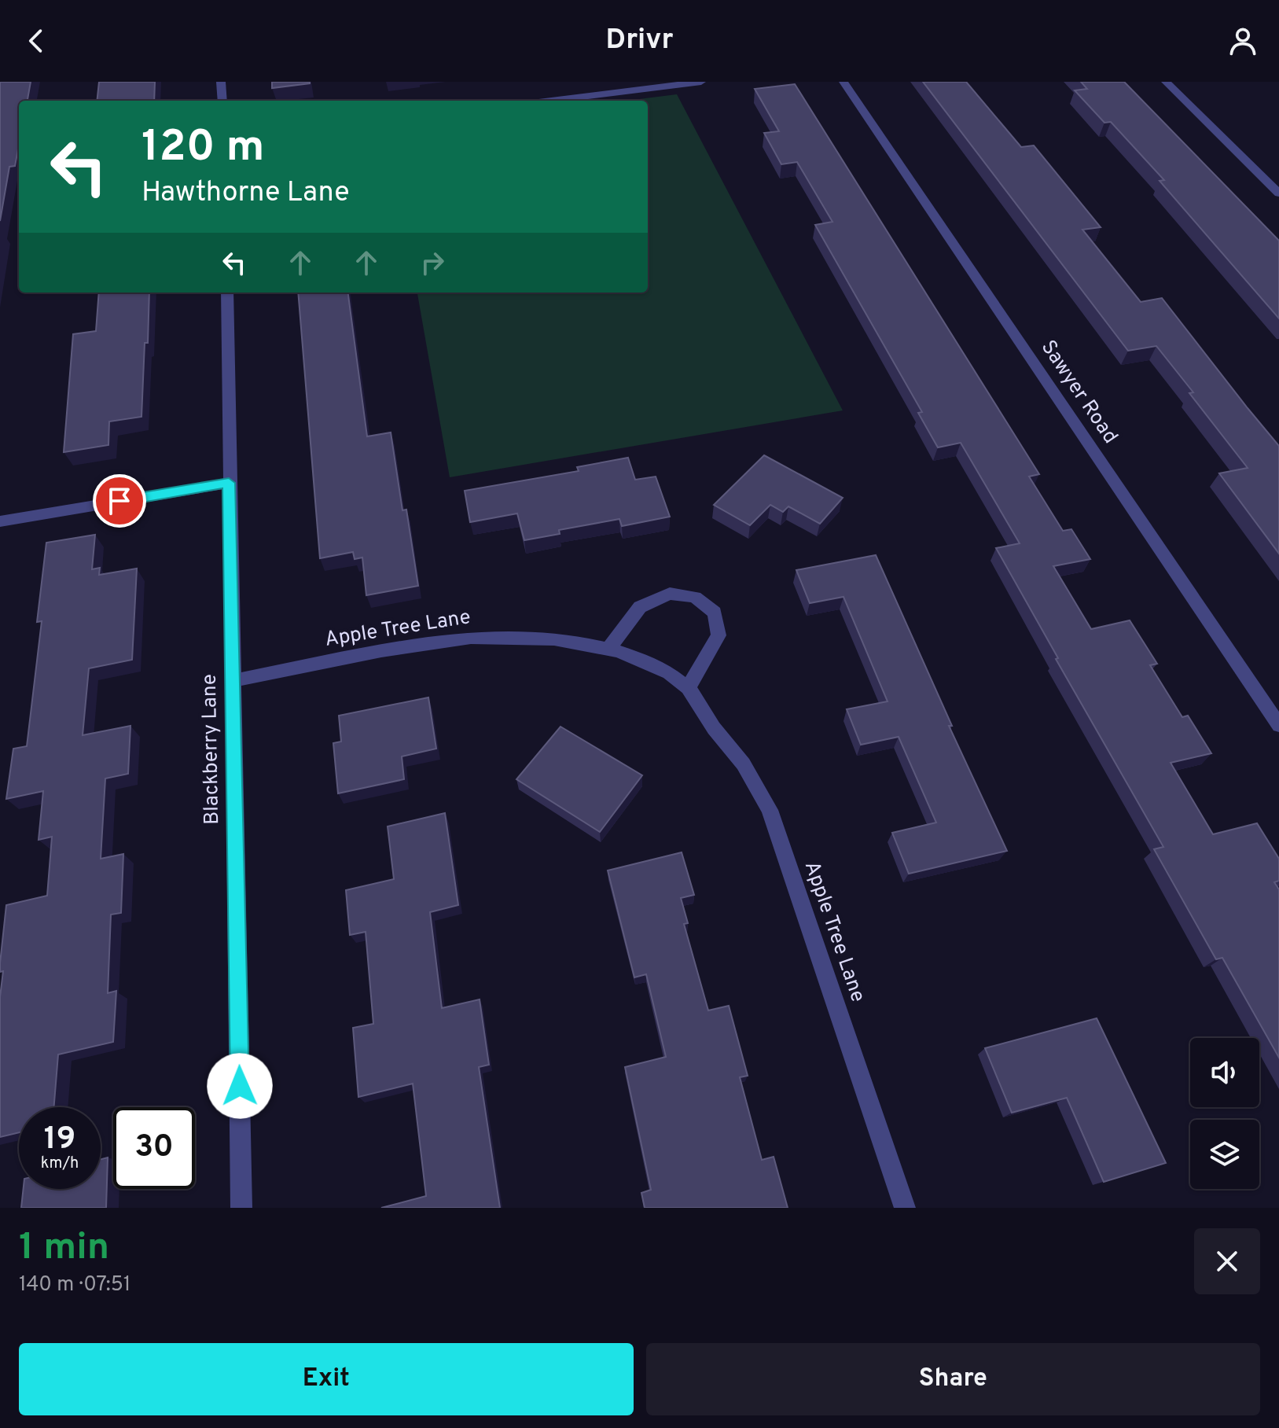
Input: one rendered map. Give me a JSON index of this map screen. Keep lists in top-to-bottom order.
{
  "streets": {
    "street": ["Sawyer Road", "Apple Tree Lane", "Blackberry Lane"]
  },
  "crossings": [
    ["Apple Tree Lane", "Blackberry Lane"]
  ],
  "page": {
    "header": "Drivr",
    "turn": ["120 m", "Hawthorne Lane"],
    "speed": "19 km/h",
    "limit": "30",
    "heading": ["1 min", "140 m · 07:51"],
    "buttons": ["Exit", "Share"]
  }
}
